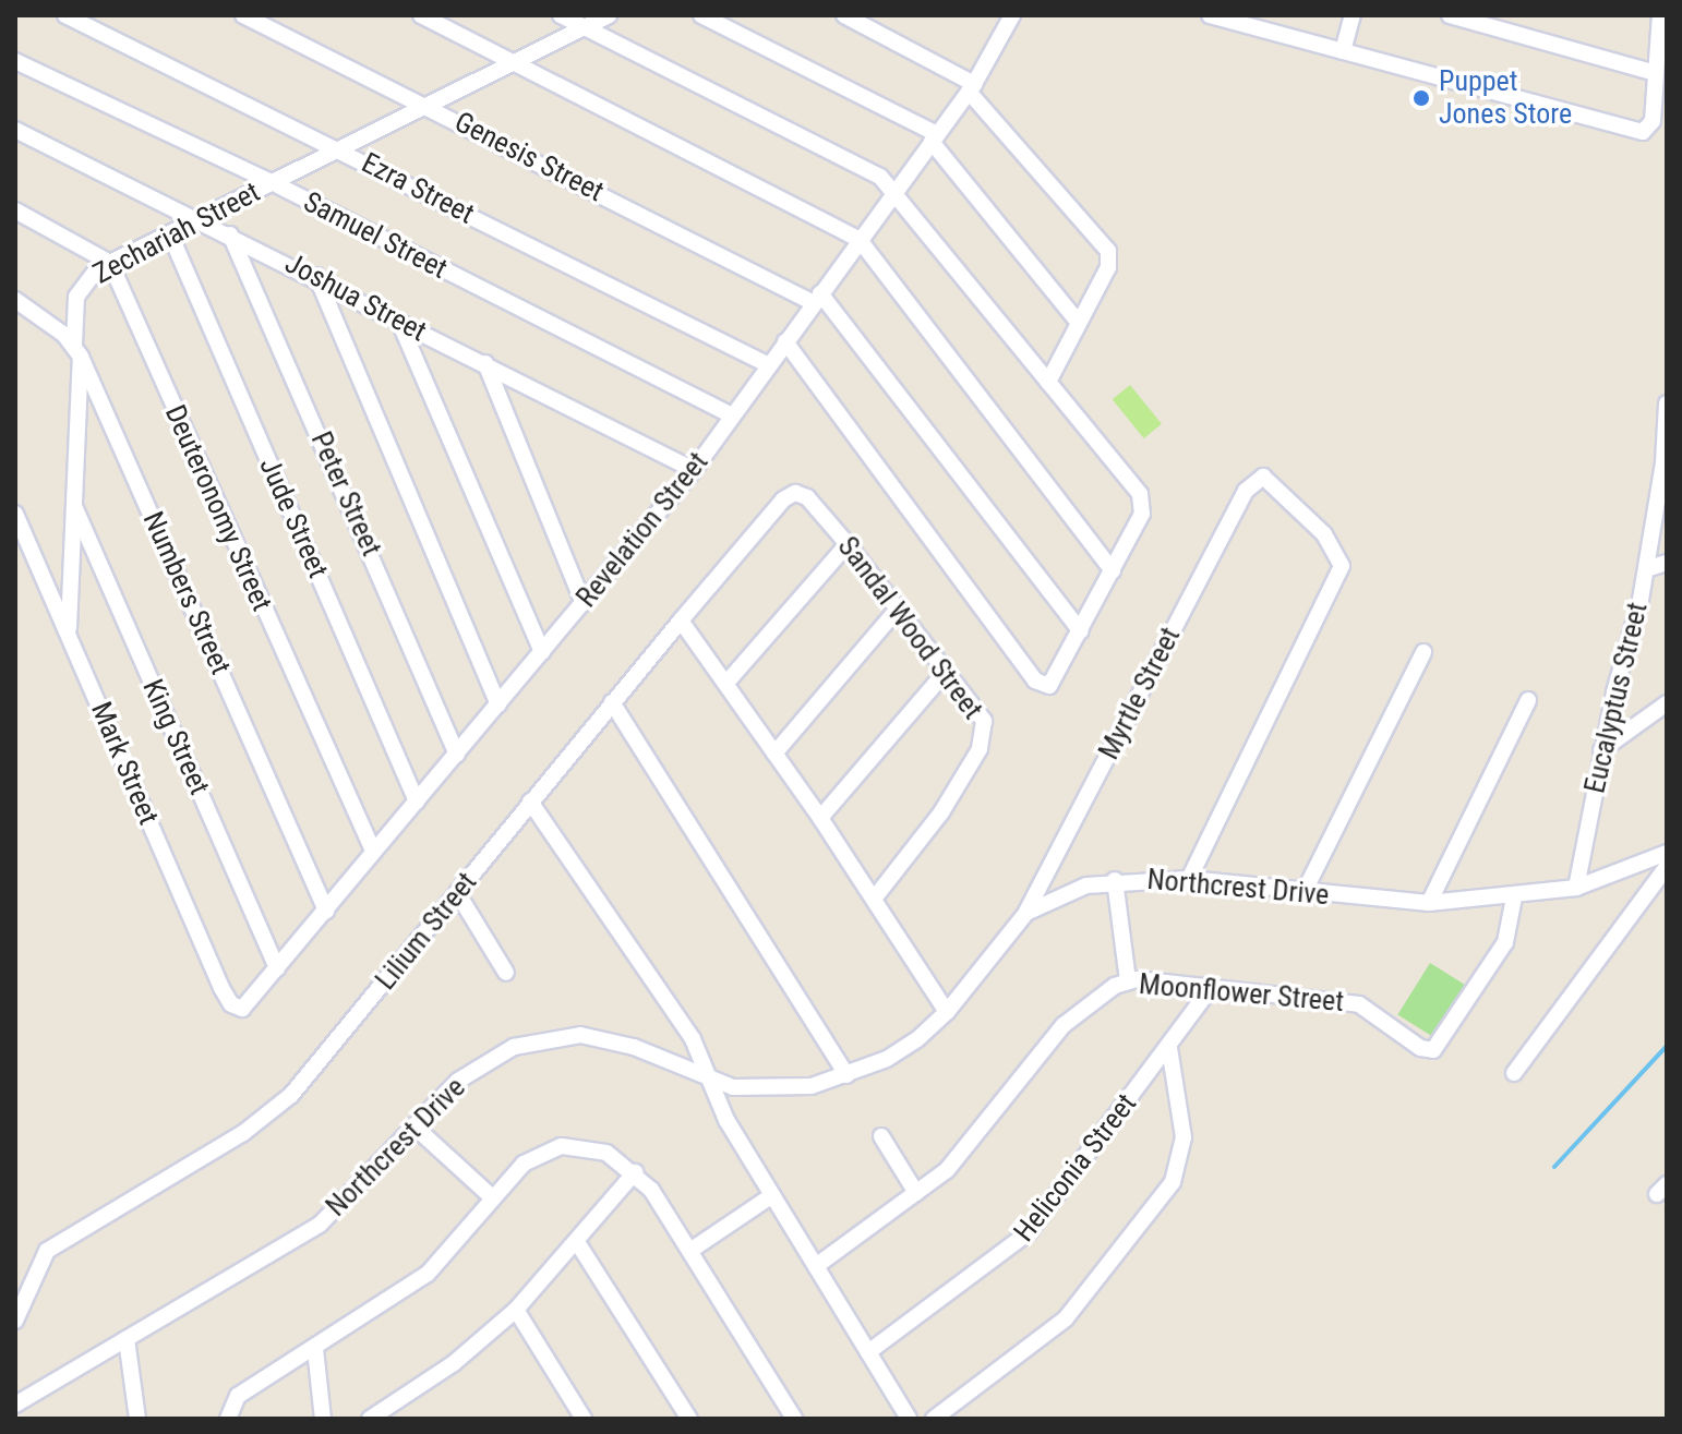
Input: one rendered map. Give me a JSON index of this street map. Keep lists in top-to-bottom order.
{
  "streets": {
    "street": [
      "Genesis Street",
      "Ezra Street",
      "Zechariah Street",
      "Samuel Street",
      "Joshua Street",
      "Peter Street",
      "Deuteronomy Street",
      "Jude Street",
      "Revelation Street",
      "Numbers Street",
      "Sandal Wood Street",
      "Myrtle Street",
      "Eucalyptus Street",
      "King Street",
      "Mark Street",
      "Northcrest Drive",
      "Lilium Street",
      "Moonflower Street",
      "Heliconia Street"
    ]
  },
  "crossings": [
    ["Genesis Street", "Zechariah Street"],
    ["Genesis Street", "Revelation Street"],
    ["Ezra Street", "Zechariah Street"],
    ["Ezra Street", "Revelation Street"],
    ["Zechariah Street", "Samuel Street"],
    ["Zechariah Street", "Joshua Street"],
    ["Zechariah Street", "Deuteronomy Street"],
    ["Zechariah Street", "Jude Street"],
    ["Zechariah Street", "Numbers Street"],
    ["Zechariah Street", "King Street"],
    ["Zechariah Street", "Mark Street"],
    ["Samuel Street", "Revelation Street"],
    ["Joshua Street", "Peter Street"],
    ["Joshua Street", "Revelation Street"],
    ["Peter Street", "Revelation Street"],
    ["Deuteronomy Street", "Revelation Street"],
    ["Jude Street", "Revelation Street"],
    ["Revelation Street", "Numbers Street"],
    ["Revelation Street", "King Street"],
    ["Revelation Street", "Mark Street"],
    ["Sandal Wood Street", "Lilium Street"],
    ["Myrtle Street", "Northcrest Drive"],
    ["Eucalyptus Street", "Northcrest Drive"],
    ["Northcrest Drive", "Moonflower Street"],
    ["Moonflower Street", "Heliconia Street"]
  ],
  "places": ["Puppet Jones Store"]
}
